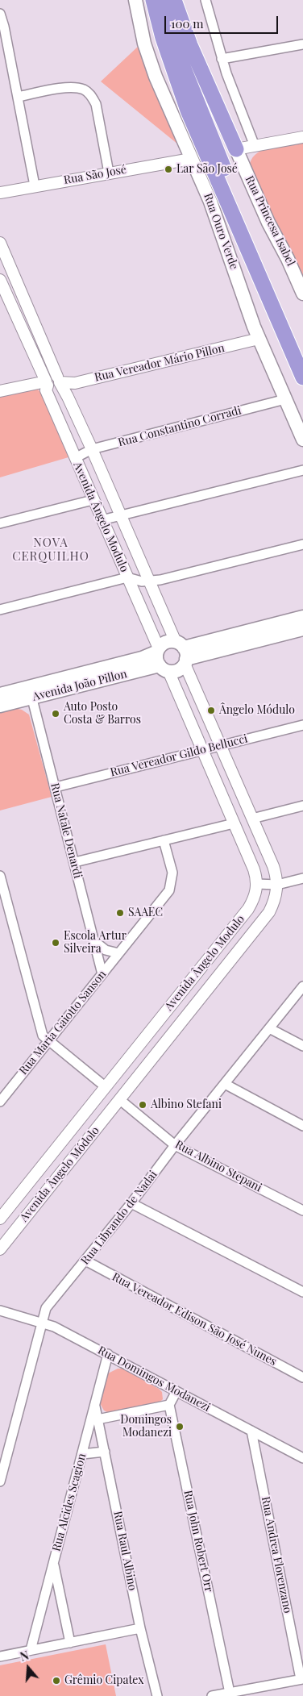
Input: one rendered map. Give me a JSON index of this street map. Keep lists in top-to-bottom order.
{
  "streets": {
    "main road": ["Rua Princesa Isabel", "Rua Ouro Verde", "Avenida João Pillon"],
    "street": [
      "Rua São José",
      "Rua Vereador Mário Pillon",
      "Rua Constantino Corradi",
      "Avenida Ângelo Modulo",
      "Rua Vereador Gildo Bellucci",
      "Rua Natale Denardi",
      "Rua Maria Gaiotto Sanson",
      "Rua Albino Stepani",
      "Avenida Ângelo Módolo",
      "Rua Librando de Nadai",
      "Rua Vereador Edison São José Nunes",
      "Rua Domingos Modanezi",
      "Rua Alcides Scagion",
      "Rua John Robert Orr",
      "Rua Raul Albino",
      "Rua Andrea Florenzano"
    ]
  },
  "crossings": [
    ["Rua São José", "Rua Ouro Verde"],
    ["Rua Ouro Verde", "Rua Vereador Mário Pillon"],
    ["Rua Ouro Verde", "Rua Constantino Corradi"],
    ["Rua Vereador Mário Pillon", "Avenida Ângelo Modulo"],
    ["Rua Constantino Corradi", "Avenida Ângelo Modulo"],
    ["Avenida Ângelo Modulo", "Avenida João Pillon"],
    ["Avenida Ângelo Modulo", "Rua Vereador Gildo Bellucci"],
    ["Avenida Ângelo Modulo", "Rua Albino Stepani"],
    ["Avenida Ângelo Modulo", "Avenida Ângelo Módolo"],
    ["Avenida João Pillon", "Rua Natale Denardi"],
    ["Rua Vereador Gildo Bellucci", "Rua Natale Denardi"],
    ["Rua Natale Denardi", "Rua Maria Gaiotto Sanson"],
    ["Rua Albino Stepani", "Avenida Ângelo Módolo"],
    ["Rua Albino Stepani", "Rua Librando de Nadai"],
    ["Rua Librando de Nadai", "Rua Vereador Edison São José Nunes"],
    ["Rua Librando de Nadai", "Rua Domingos Modanezi"],
    ["Rua Domingos Modanezi", "Rua Alcides Scagion"],
    ["Rua Domingos Modanezi", "Rua Andrea Florenzano"],
    ["Rua Alcides Scagion", "Rua Raul Albino"]
  ],
  "districts": ["NOVA CERQUILHO"],
  "places": [
    "Lar São José",
    "Ângelo Módulo",
    "Auto Posto Costa & Barros",
    "SAAEC",
    "Escola Artur Silveira",
    "Albino Stefani",
    "Domingos Modanezi",
    "Grêmio Cipatex"
  ],
  "scale_bar": "100 m",
  "north": "top"
}
